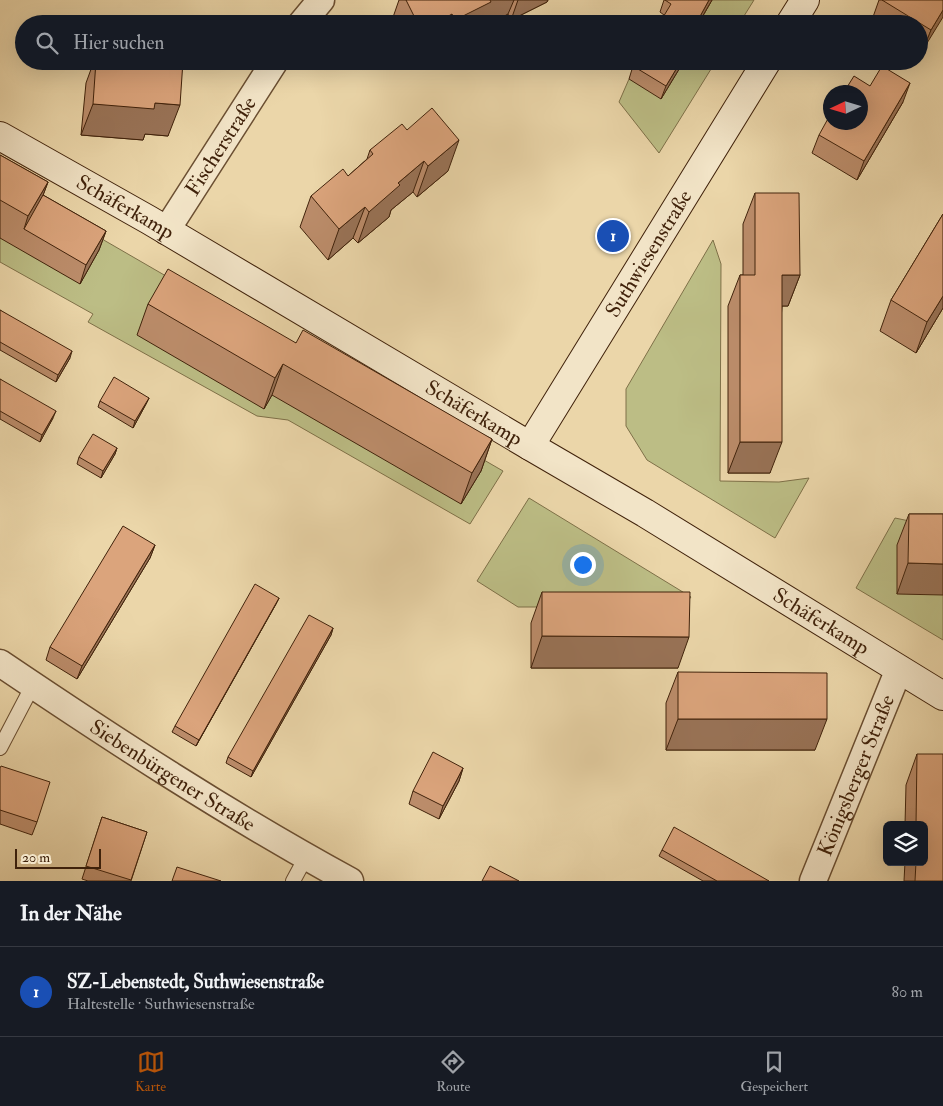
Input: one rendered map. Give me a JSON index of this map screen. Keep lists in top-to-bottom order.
{
  "streets": {
    "street": [
      "Fischerstraße",
      "Schäferkamp",
      "Suthwiesenstraße",
      "Siebenbürgener Straße",
      "Königsberger Straße"
    ]
  },
  "crossings": [
    ["Fischerstraße", "Schäferkamp"],
    ["Schäferkamp", "Suthwiesenstraße"],
    ["Schäferkamp", "Königsberger Straße"]
  ],
  "scale_bar": "20 m",
  "north": "left",
  "page": {
    "search": "Hier suchen",
    "pins": "1",
    "scale": "20 m",
    "heading": "In der Nähe",
    "list": [
      {
        "mark": "1",
        "name": "SZ-Lebenstedt, Suthwiesenstraße",
        "note": "Haltestelle · Suthwiesenstraße",
        "value": "80 m"
      }
    ],
    "nav": ["Karte", "Route", "Gespeichert"]
  }
}
